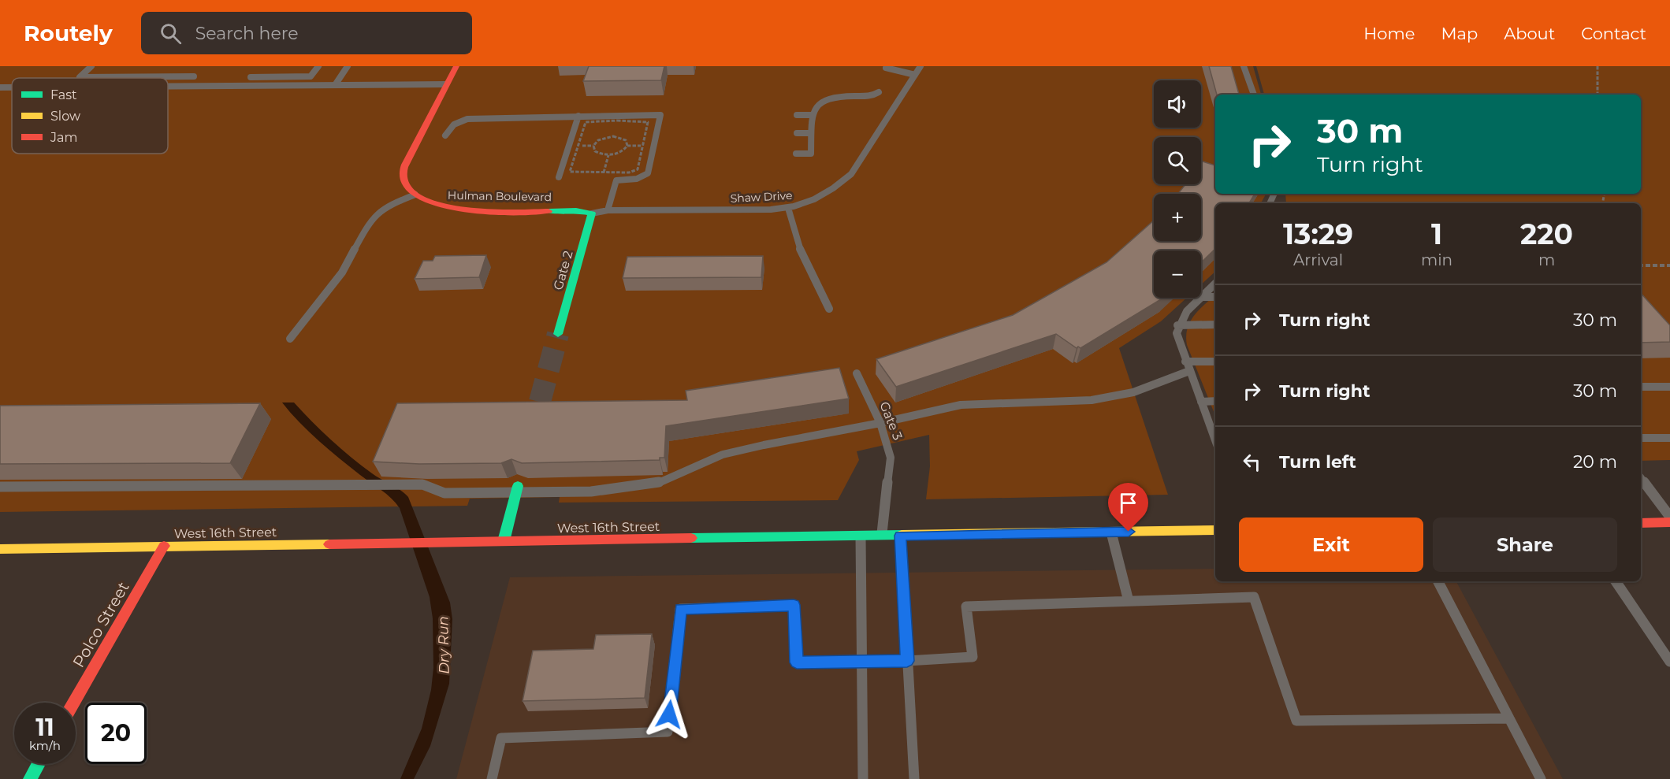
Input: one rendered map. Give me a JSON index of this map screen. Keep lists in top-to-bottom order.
{
  "streets": {
    "main road": [
      "Hulman Boulevard",
      "Gate 2",
      "West 16th Street",
      "Polco Street"
    ],
    "lane": ["Shaw Drive", "Gate 3"]
  },
  "crossings": [
    ["Hulman Boulevard", "Shaw Drive"],
    ["Hulman Boulevard", "Gate 2"],
    ["Shaw Drive", "Gate 2"],
    ["Gate 3", "West 16th Street"],
    ["West 16th Street", "Polco Street"]
  ],
  "water": ["Dry Run"],
  "legend": ["Fast", "Slow", "Jam"],
  "page": {
    "header": "Routely",
    "search": "Search here",
    "nav": [
      "Home",
      "Map",
      "About",
      "Contact"
    ],
    "map_buttons": ["+", "−"],
    "turn": ["30 m", "Turn right"],
    "eta": [
      "13:29",
      "Arrival",
      "1",
      "min",
      "220",
      "m"
    ],
    "list": [
      {
        "name": "Turn right",
        "value": "30 m"
      },
      {
        "name": "Turn right",
        "value": "30 m"
      },
      {
        "name": "Turn left",
        "value": "20 m"
      }
    ],
    "buttons": ["Exit", "Share"],
    "speed": "11 km/h",
    "limit": "20"
  }
}
